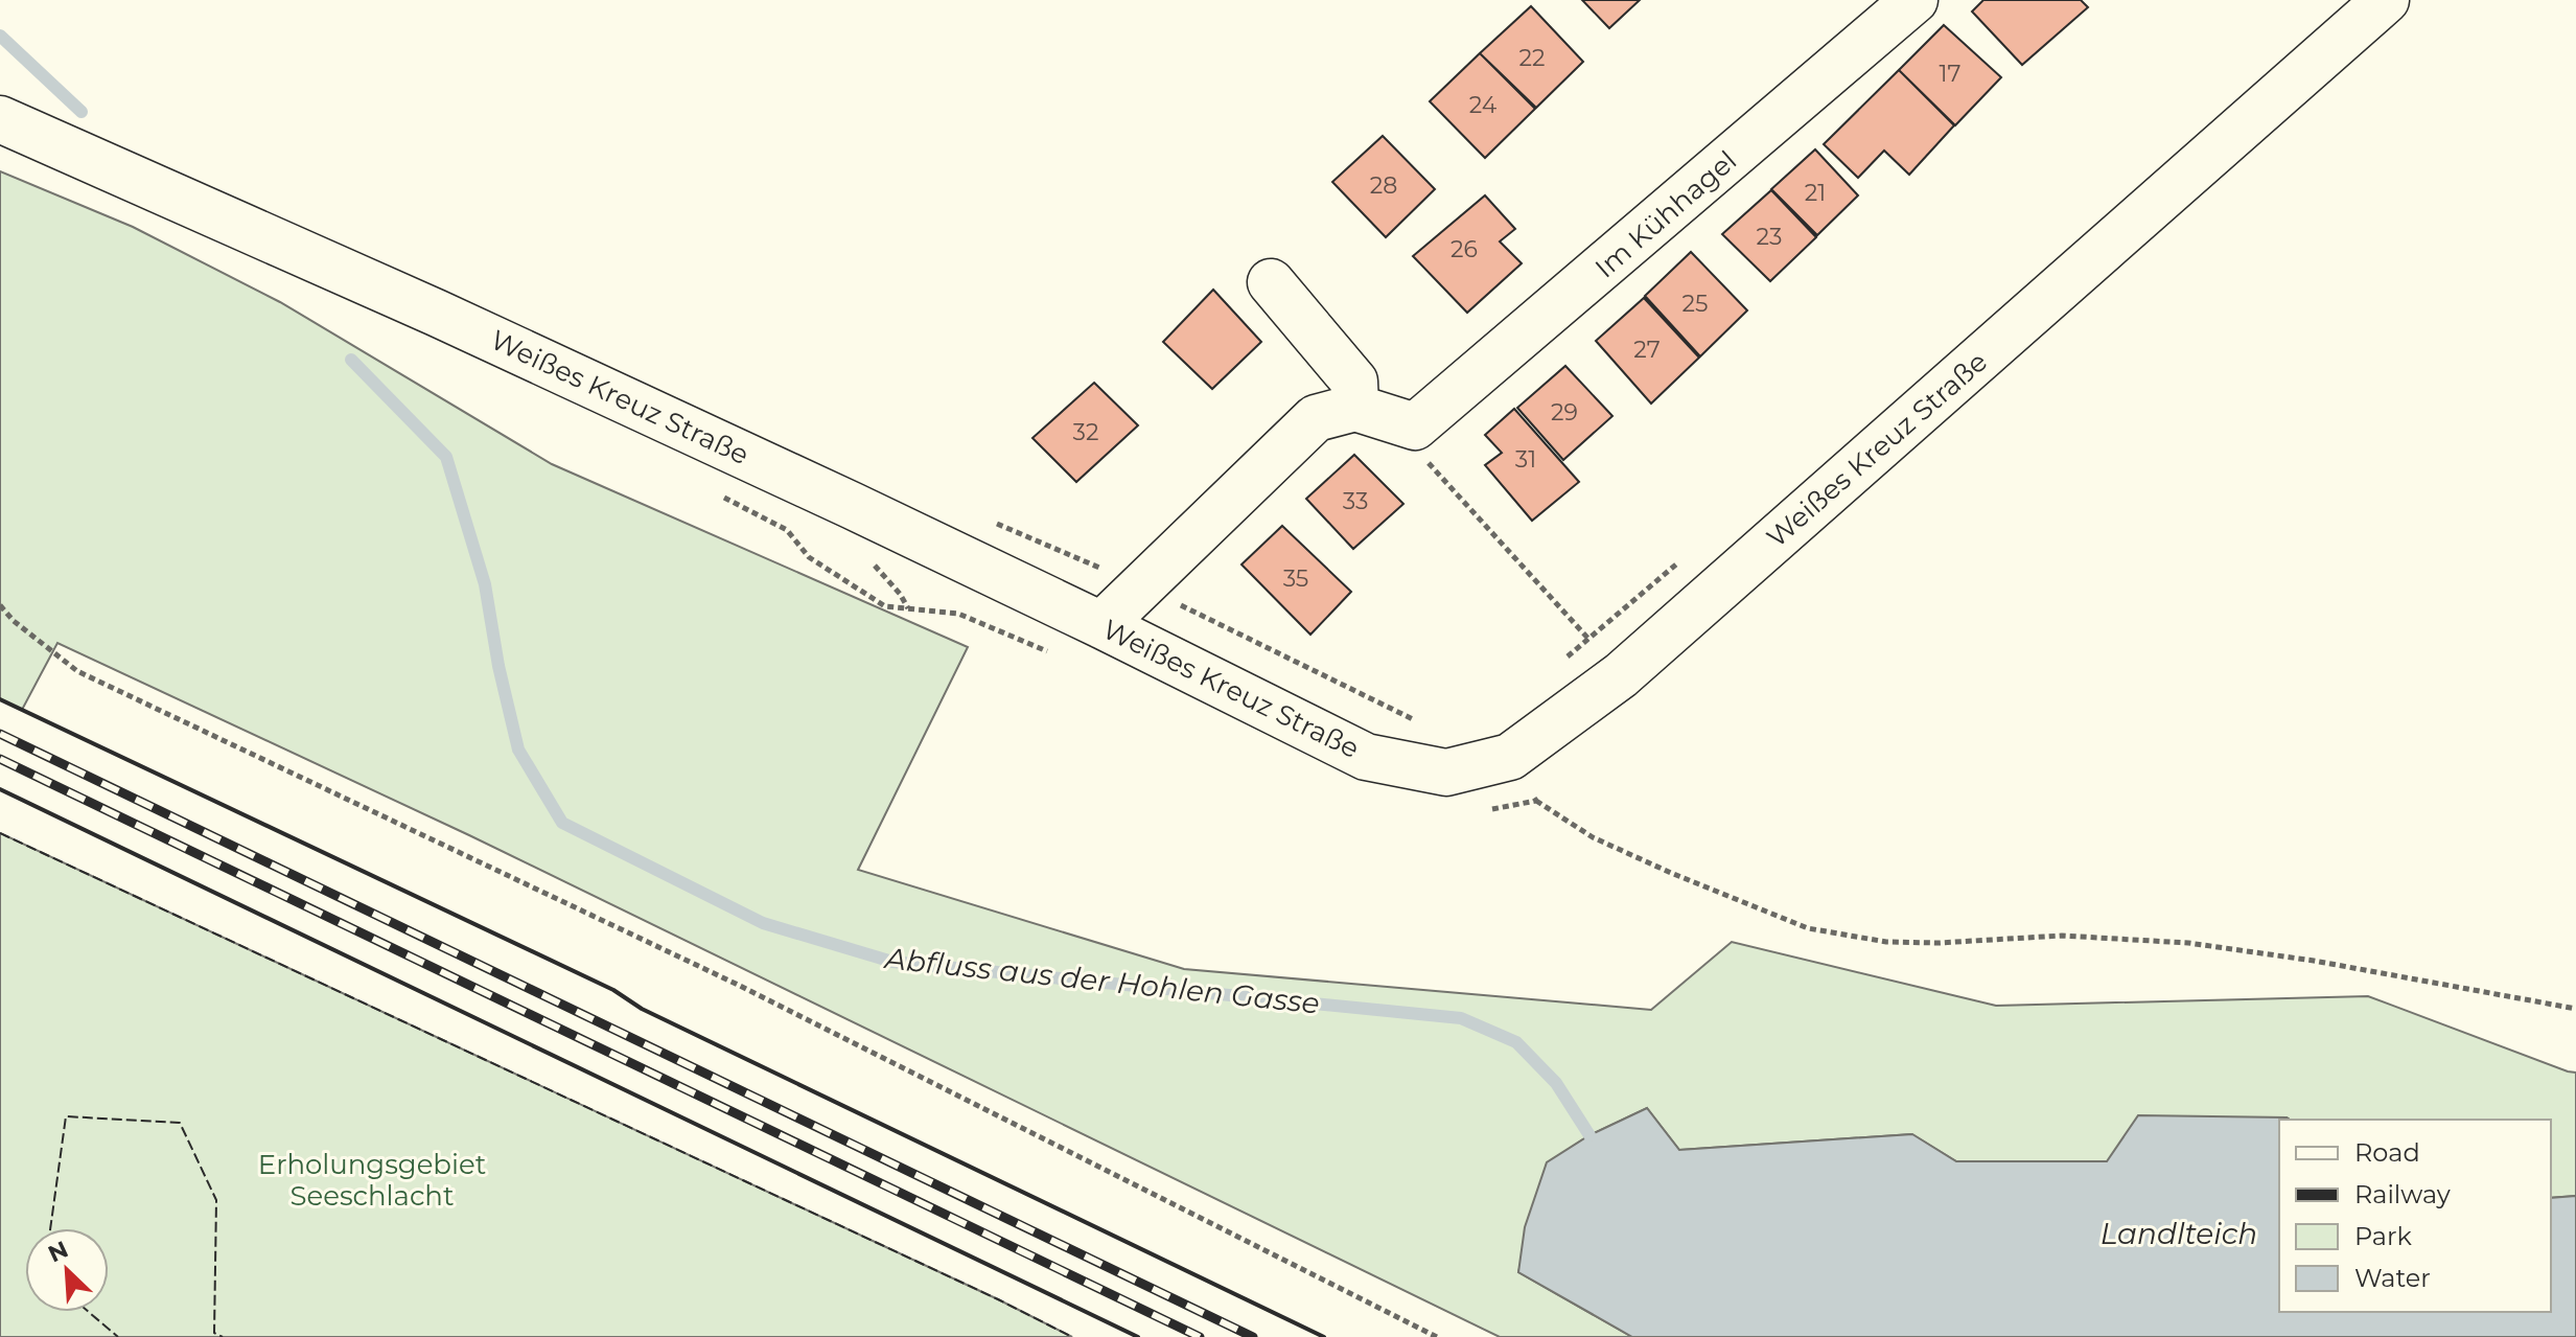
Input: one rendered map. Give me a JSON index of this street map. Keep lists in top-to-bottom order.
{
  "streets": {
    "street": ["Im Kühhagel", "Weißes Kreuz Straße"]
  },
  "water": ["Abfluss aus der Hohlen Gasse", "Landlteich"],
  "parks": ["Erholungsgebiet Seeschlacht"],
  "house_numbers": [
    "22",
    "17",
    "24",
    "28",
    "21",
    "23",
    "26",
    "25",
    "27",
    "29",
    "32",
    "31",
    "33",
    "35"
  ],
  "legend": [
    "Road",
    "Railway",
    "Park",
    "Water"
  ],
  "north": "top left"
}
